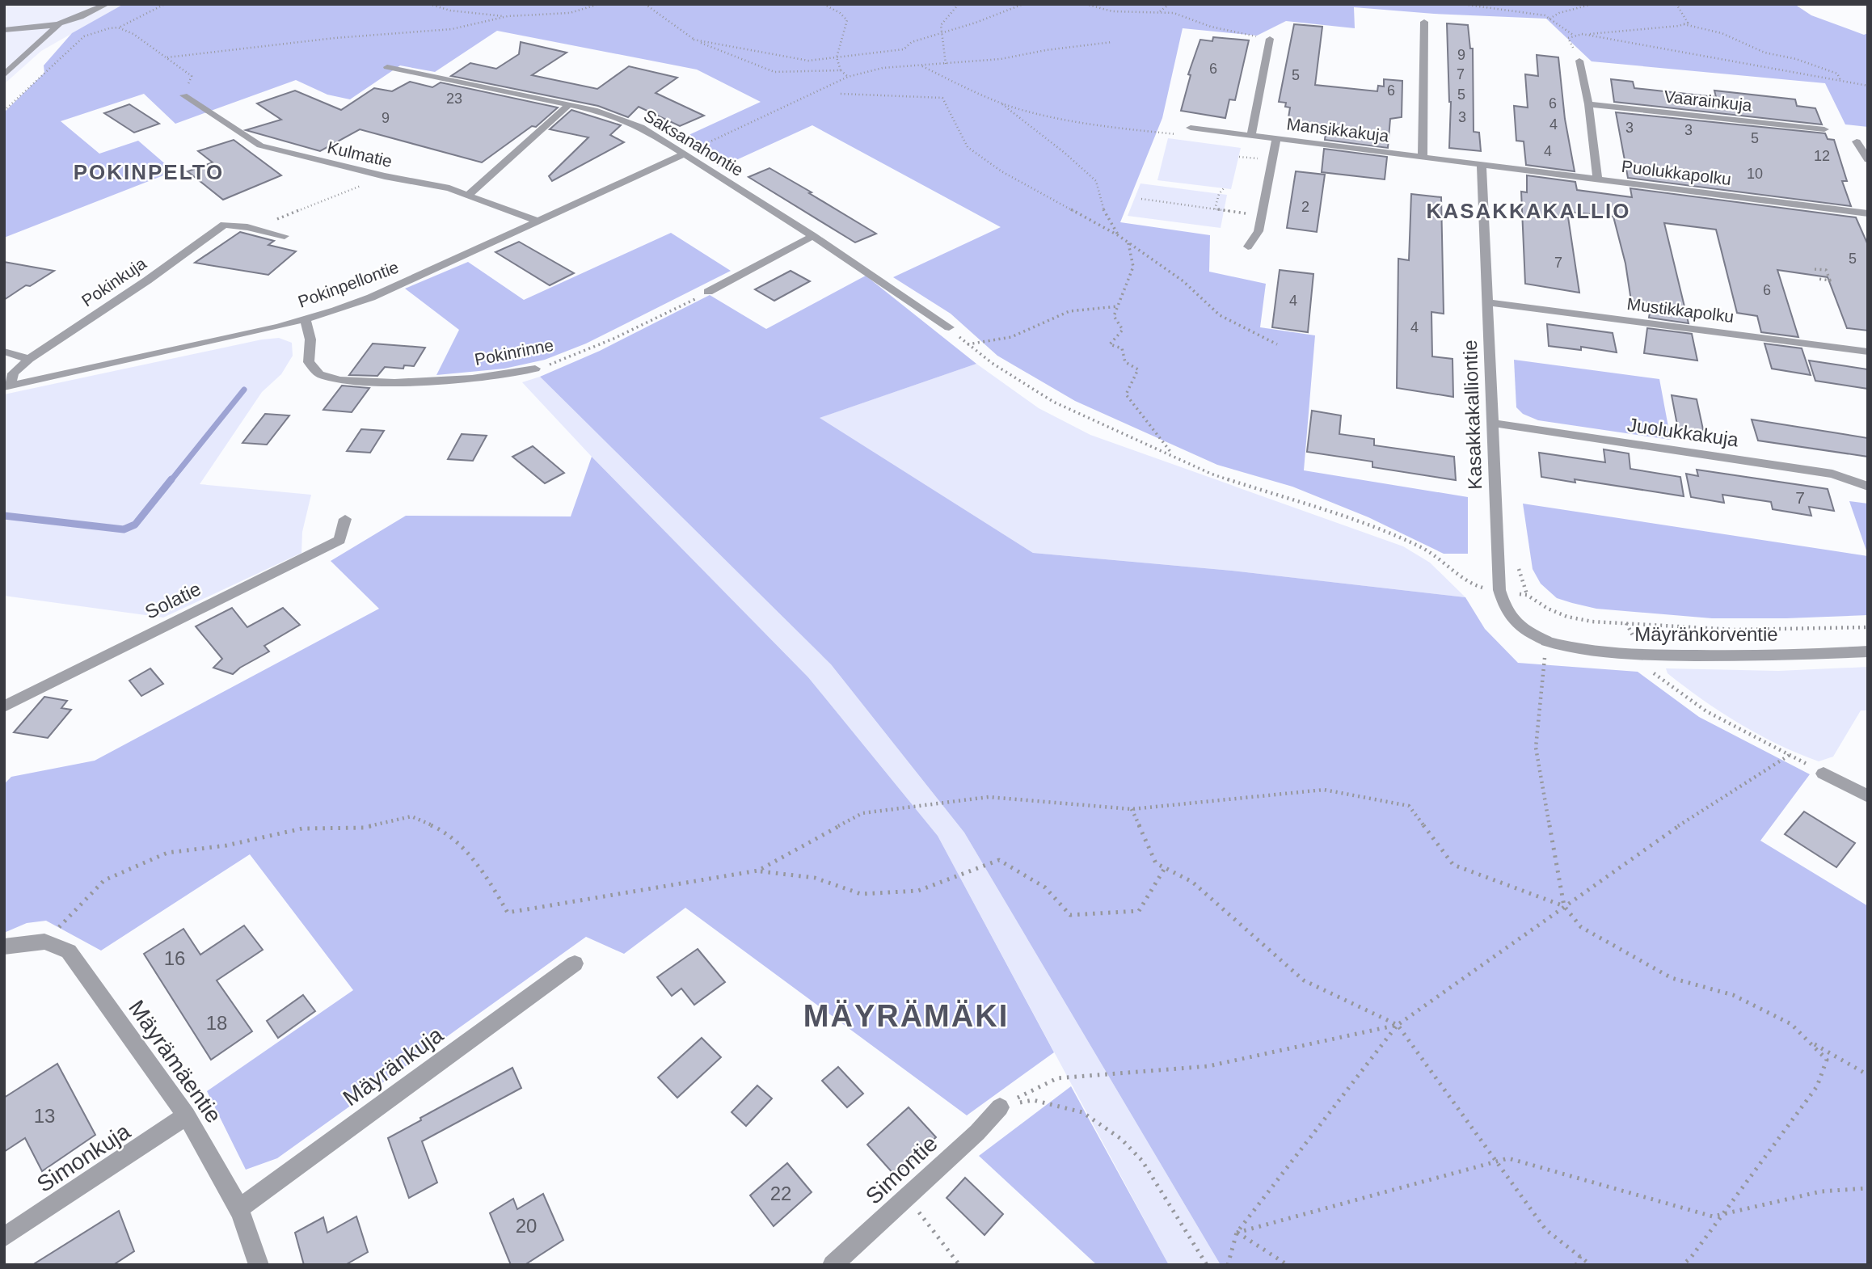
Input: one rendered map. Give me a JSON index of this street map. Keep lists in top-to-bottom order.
{
  "streets": {
    "street": [
      "Vaarainkuja",
      "Mansikkakuja",
      "Saksanahontie",
      "Kulmatie",
      "Puolukkapolku",
      "Pokinkuja",
      "Pokinpellontie",
      "Mustikkapolku",
      "Pokinrinne",
      "Kasakkakalliontie",
      "Juolukkakuja",
      "Solatie",
      "Mäyränkorventie",
      "Mäyrämäentie",
      "Mäyränkuja",
      "Simonkuja",
      "Simontie"
    ]
  },
  "crossings": [
    ["Mansikkakuja", "Puolukkapolku"],
    ["Mansikkakuja", "Kasakkakalliontie"],
    ["Saksanahontie", "Pokinpellontie"],
    ["Kulmatie", "Pokinpellontie"],
    ["Puolukkapolku", "Kasakkakalliontie"],
    ["Pokinkuja", "Pokinpellontie"],
    ["Pokinpellontie", "Pokinrinne"],
    ["Mustikkapolku", "Kasakkakalliontie"],
    ["Kasakkakalliontie", "Juolukkakuja"],
    ["Kasakkakalliontie", "Mäyränkorventie"],
    ["Mäyrämäentie", "Mäyränkuja"],
    ["Mäyrämäentie", "Simonkuja"]
  ],
  "districts": ["POKINPELTO", "KASAKKAKALLIO", "MÄYRÄMÄKI"],
  "house_numbers": [
    "9",
    "6",
    "7",
    "5",
    "6",
    "5",
    "23",
    "6",
    "3",
    "9",
    "4",
    "3",
    "3",
    "5",
    "4",
    "12",
    "10",
    "2",
    "5",
    "7",
    "6",
    "4",
    "4",
    "7",
    "16",
    "18",
    "13",
    "22",
    "20"
  ]
}
